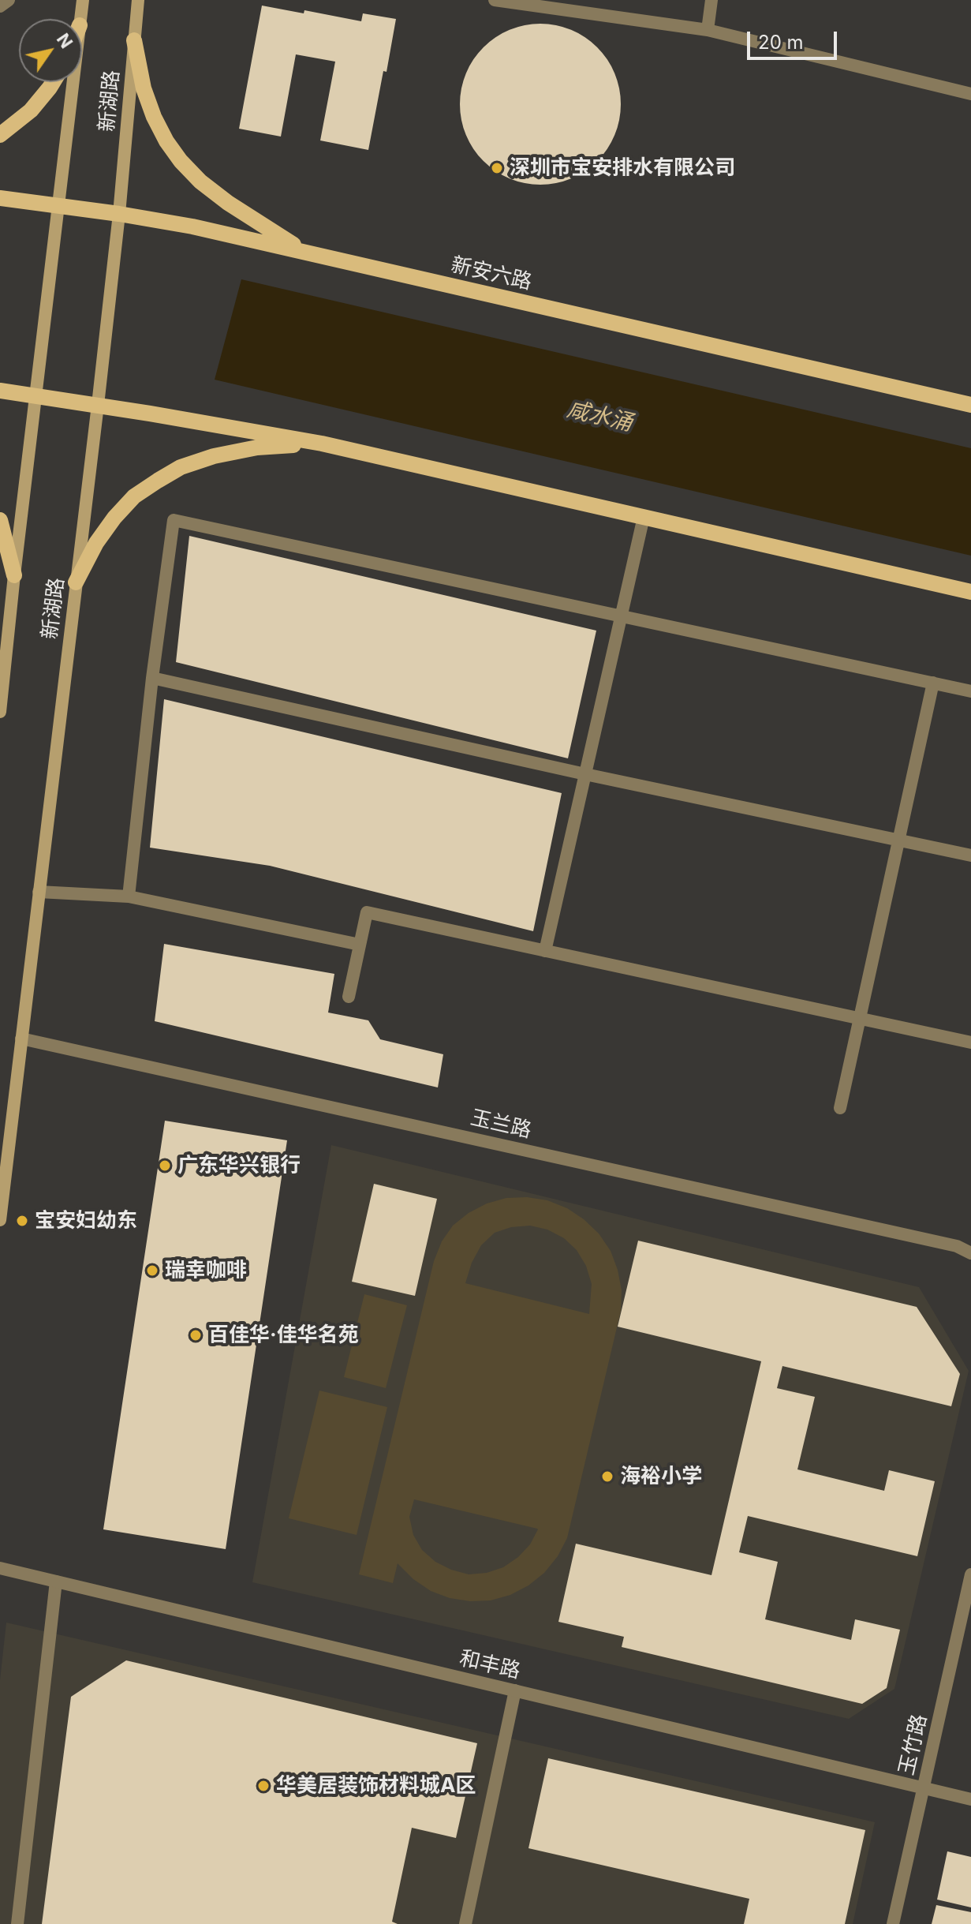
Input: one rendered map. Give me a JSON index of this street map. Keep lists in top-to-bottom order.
{
  "streets": {
    "main road": ["新湖路", "新安六路"],
    "street": ["玉兰路", "和丰路", "玉竹路"]
  },
  "crossings": [
    ["新湖路", "新安六路"],
    ["新湖路", "玉兰路"],
    ["和丰路", "玉竹路"]
  ],
  "water": ["咸水涌"],
  "places": [
    "深圳市宝安排水有限公司",
    "广东华兴银行",
    "宝安妇幼东",
    "瑞幸咖啡",
    "百佳华·佳华名苑",
    "海裕小学",
    "华美居装饰材料城A区"
  ],
  "scale_bar": "20 m",
  "north": "top right"
}
